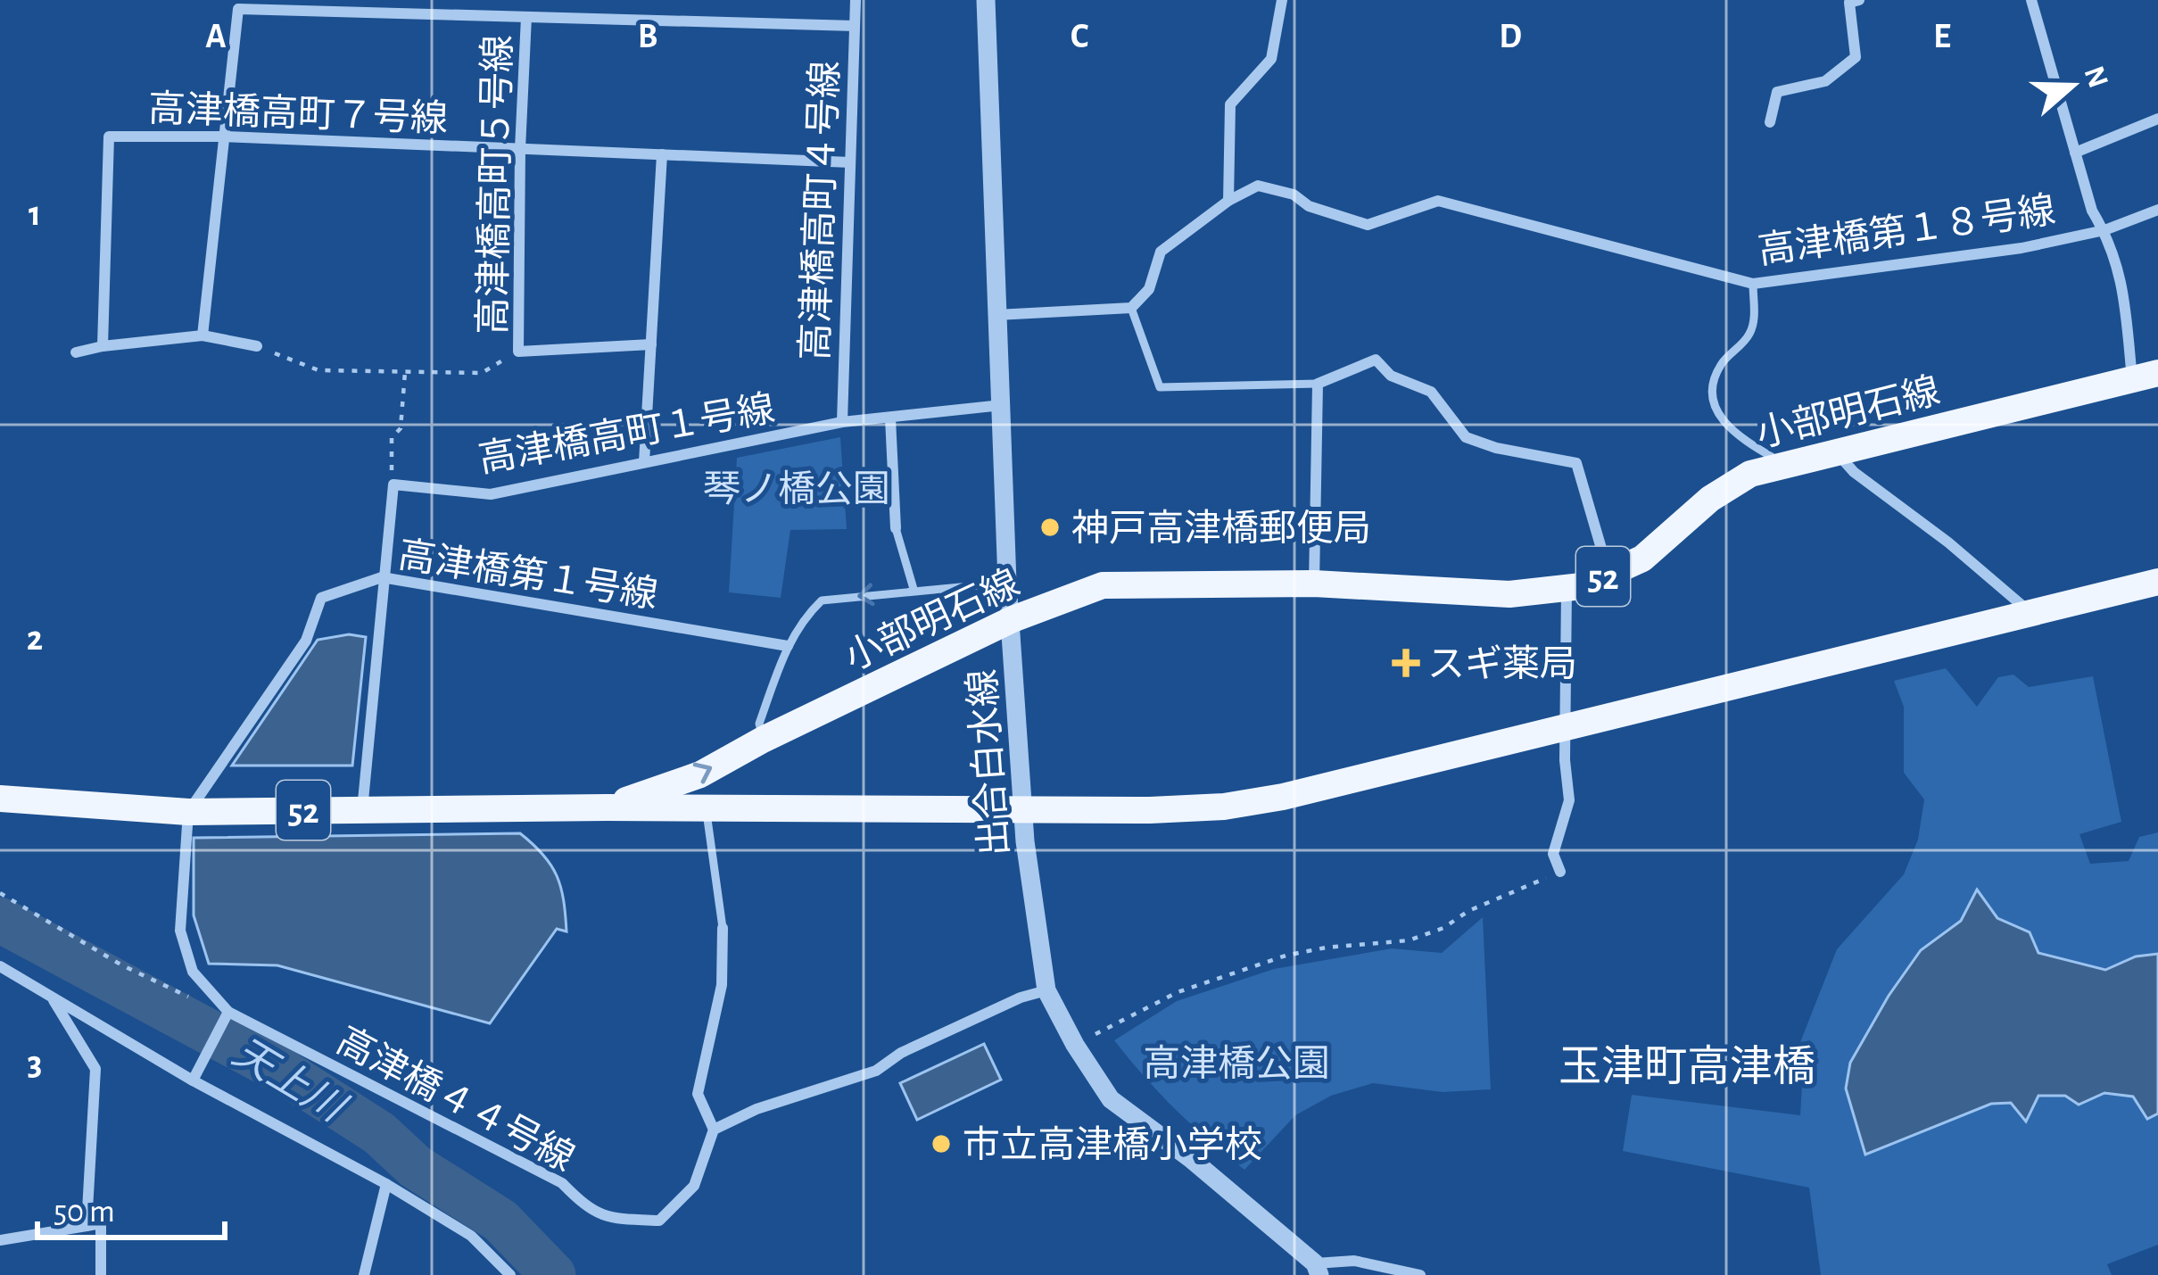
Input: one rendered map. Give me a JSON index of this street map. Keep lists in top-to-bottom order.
{
  "streets": {
    "main road": ["小部明石線", "52"],
    "street": [
      "高津橋高町７号線",
      "高津橋高町５号線",
      "高津橋高町４号線",
      "高津橋第１８号線",
      "高津橋高町１号線",
      "高津橋第１号線",
      "出合白水線",
      "高津橋４４号線"
    ]
  },
  "crossings": [
    ["高津橋高町７号線", "高津橋高町５号線"],
    ["高津橋高町７号線", "高津橋高町４号線"],
    ["高津橋高町４号線", "高津橋高町１号線"],
    ["小部明石線", "高津橋第１号線"],
    ["小部明石線", "出合白水線"],
    ["小部明石線", "高津橋４４号線"],
    ["高津橋高町１号線", "出合白水線"],
    ["高津橋第１号線", "高津橋４４号線"]
  ],
  "districts": ["玉津町高津橋"],
  "water": ["天上川"],
  "parks": ["琴ノ橋公園", "高津橋公園"],
  "places": {
    "other": ["神戸高津橋郵便局", "市立高津橋小学校"],
    "health": ["スギ薬局"]
  },
  "scale_bar": "50 m",
  "north": "right",
  "grid": {
    "columns": [
      "A",
      "B",
      "C",
      "D",
      "E"
    ],
    "rows": ["1", "2", "3"]
  }
}
